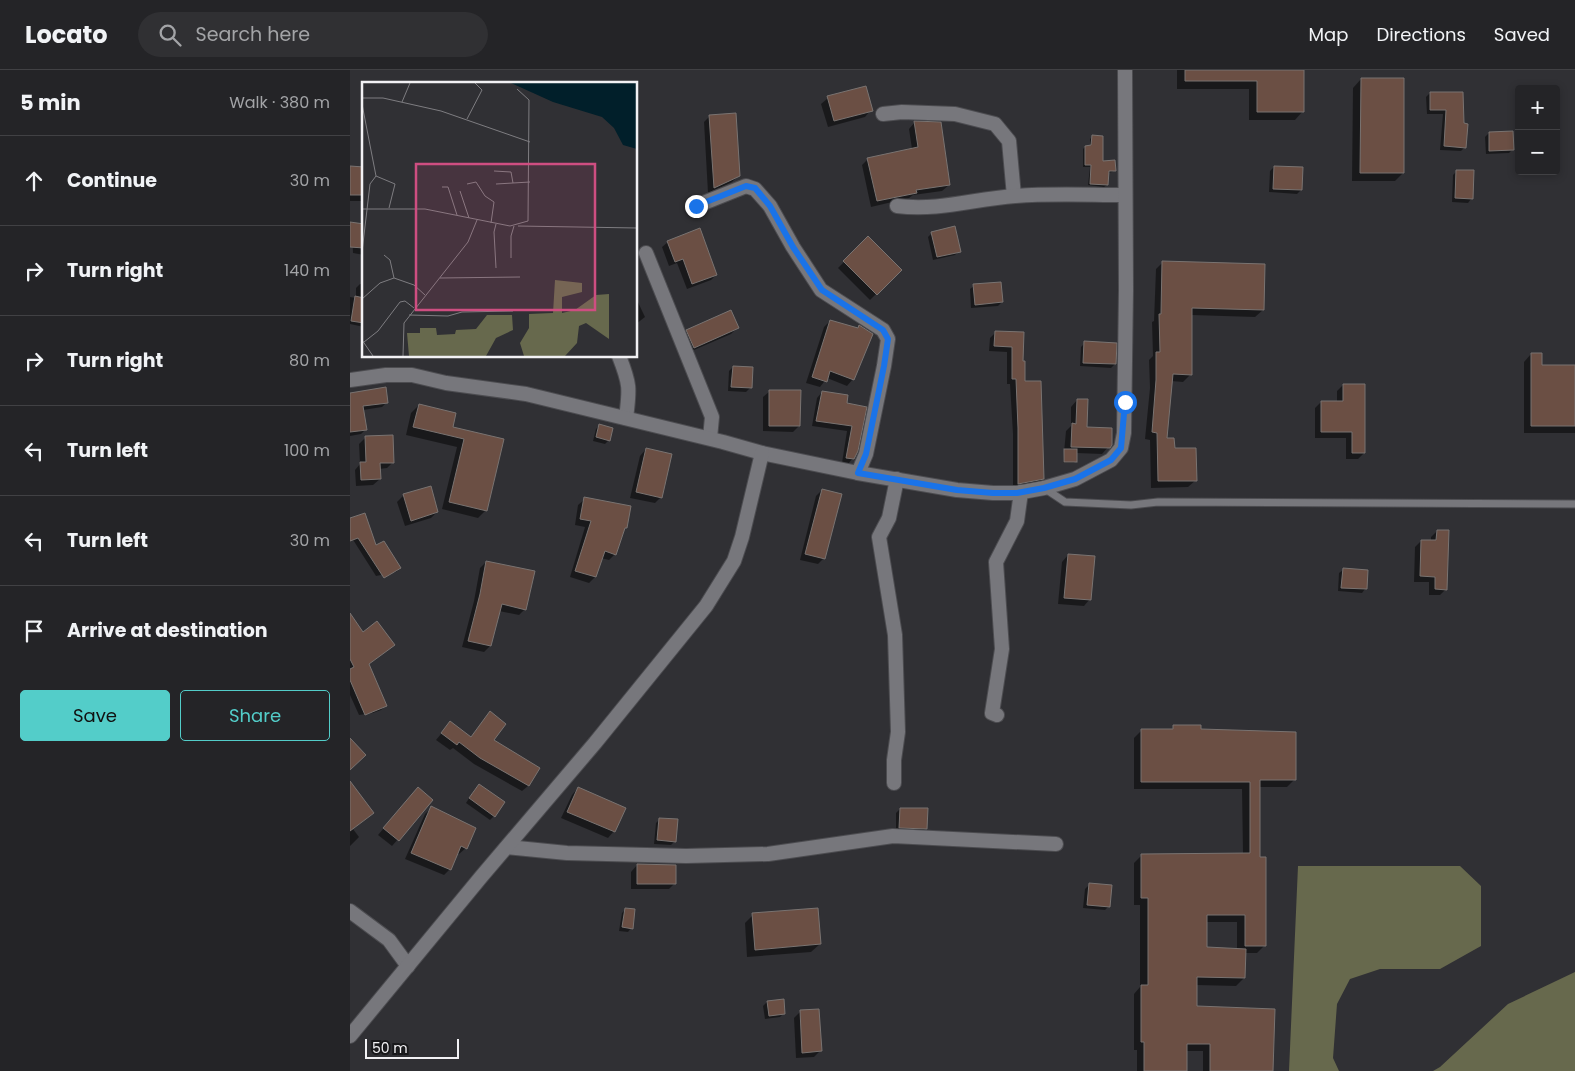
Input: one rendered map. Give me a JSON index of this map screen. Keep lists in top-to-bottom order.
{
  "scale_bar": "50 m",
  "page": {
    "header": "Locato",
    "search": "Search here",
    "nav": ["Map", "Directions", "Saved"],
    "heading": ["5 min", "Walk · 380 m"],
    "map_buttons": ["+", "−"],
    "list": [
      ["Continue", "30 m"],
      ["Turn right", "140 m"],
      ["Turn right", "80 m"],
      ["Turn left", "100 m"],
      ["Turn left", "30 m"],
      "Arrive at destination"
    ],
    "buttons": ["Save", "Share"],
    "scale": "50 m"
  }
}
